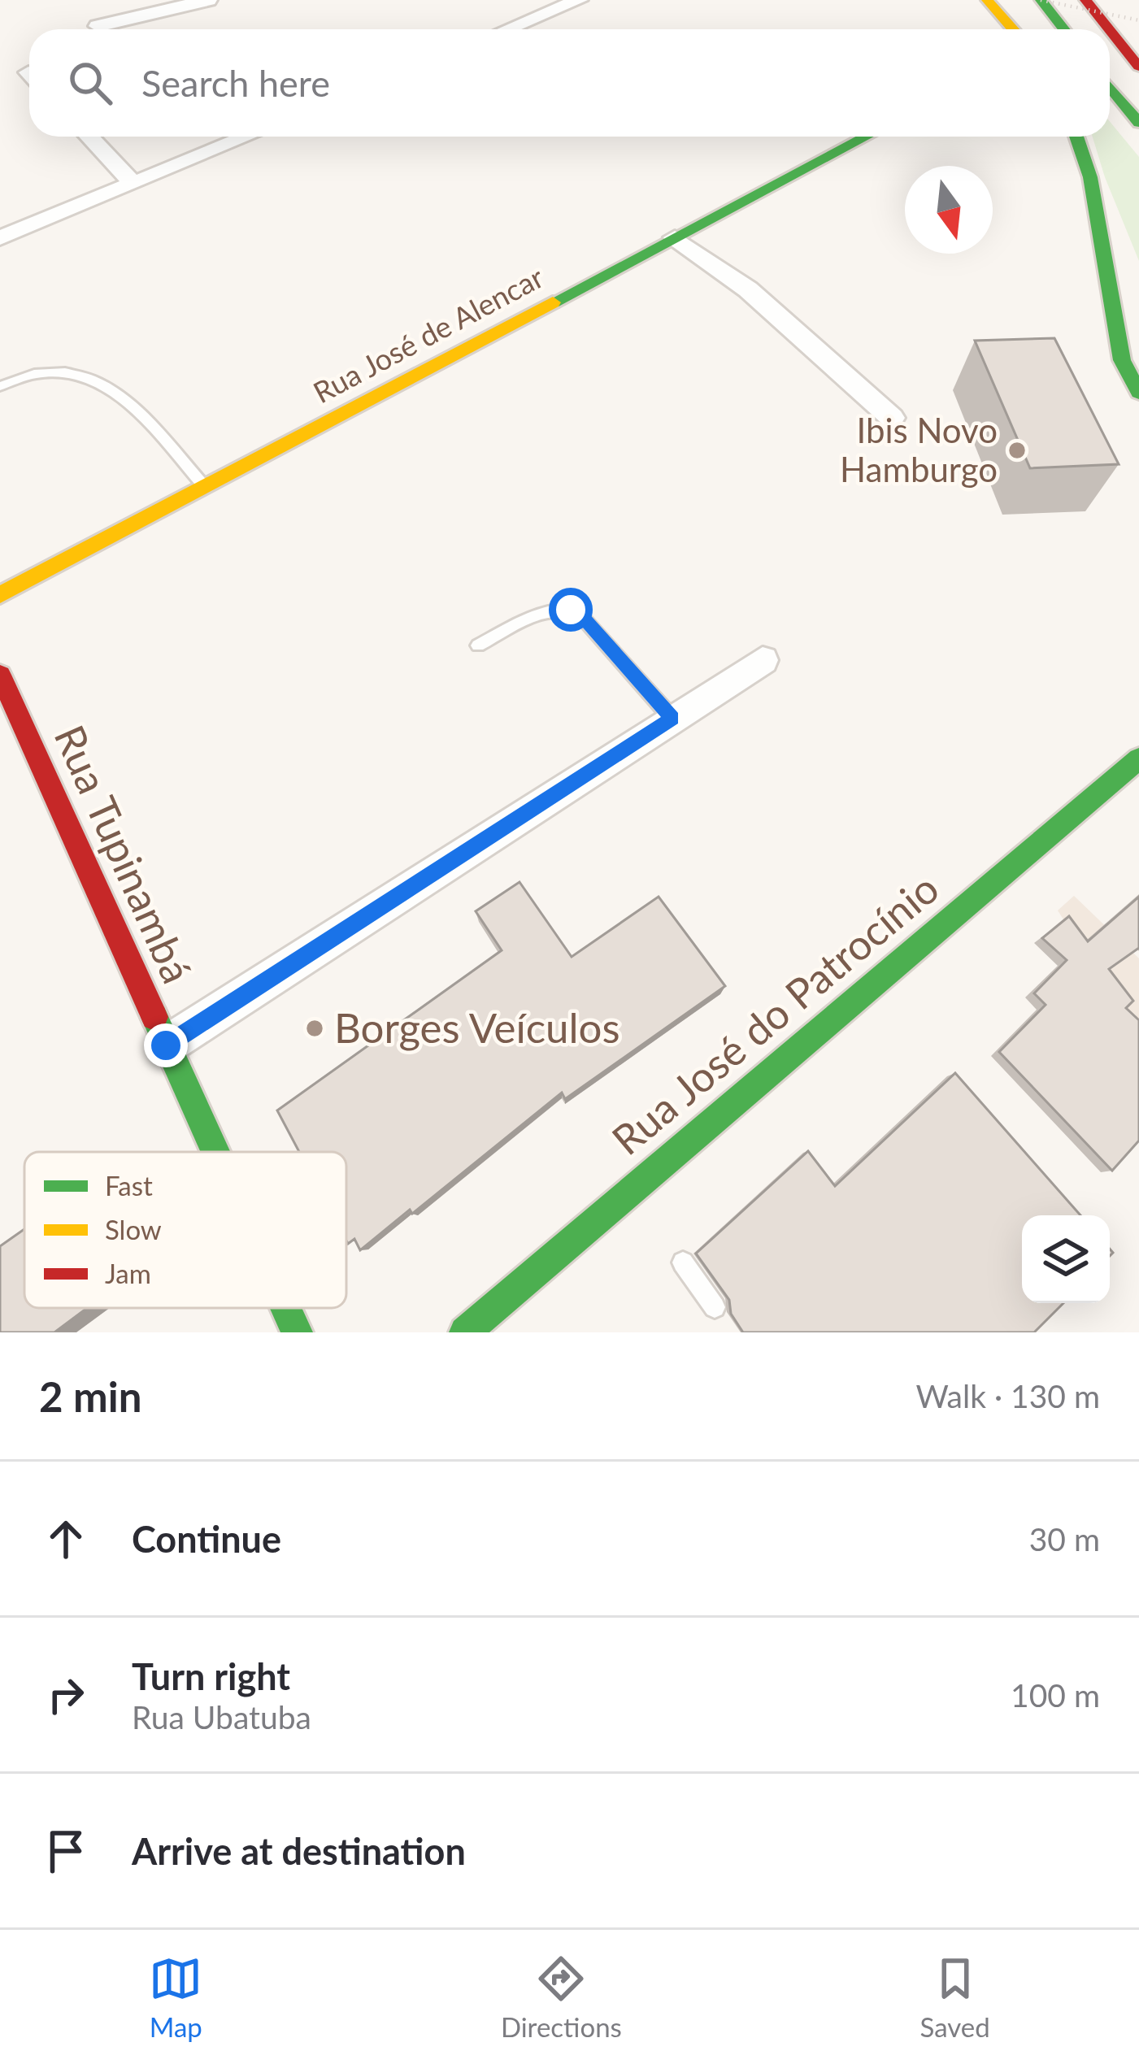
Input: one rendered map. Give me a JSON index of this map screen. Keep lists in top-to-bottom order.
{
  "streets": {
    "main road": ["Rua José de Alencar", "Rua Tupinambá", "Rua José do Patrocínio"]
  },
  "places": ["Ibis Novo Hamburgo", "Borges Veículos"],
  "legend": ["Fast", "Slow", "Jam"],
  "north": "bottom",
  "page": {
    "search": "Search here",
    "heading": ["2 min", "Walk · 130 m"],
    "list": [
      ["Continue", "30 m"],
      ["Turn right", "Rua Ubatuba", "100 m"],
      "Arrive at destination"
    ],
    "nav": ["Map", "Directions", "Saved"]
  }
}
